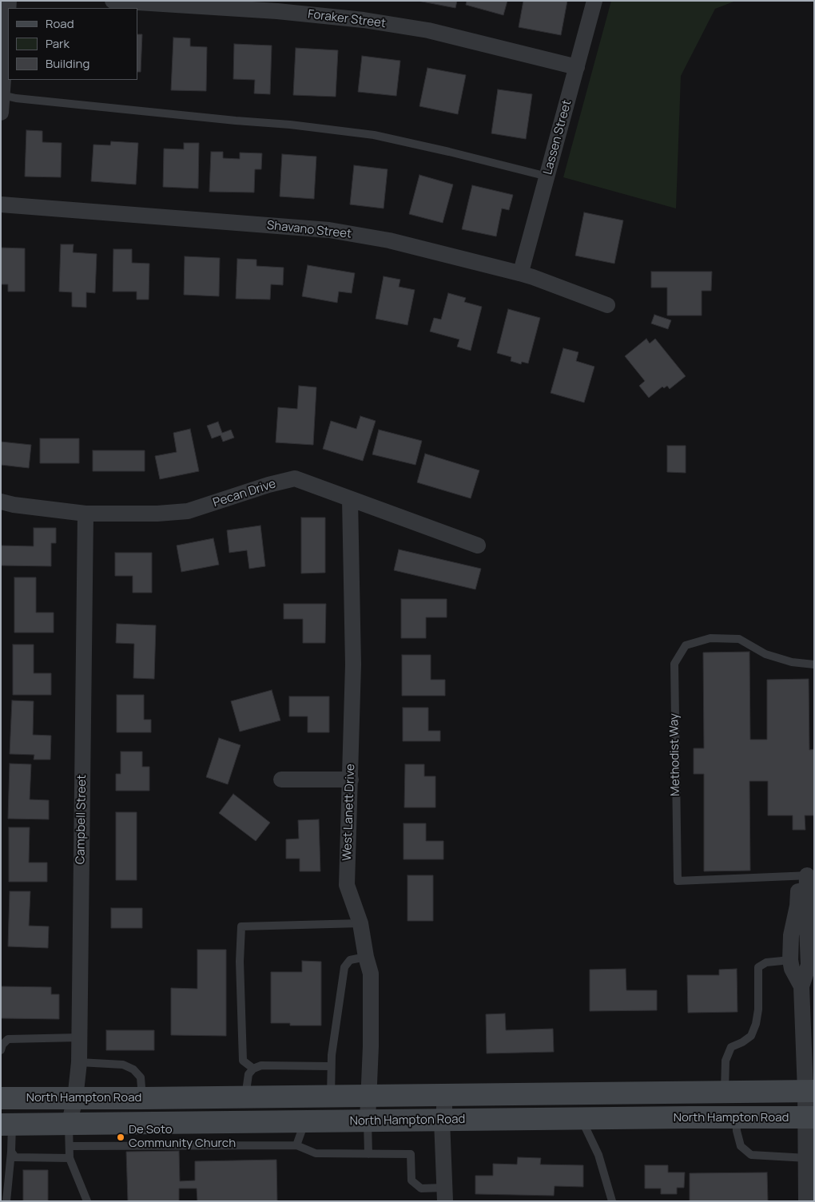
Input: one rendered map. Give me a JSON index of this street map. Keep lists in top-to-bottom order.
{
  "streets": {
    "main road": ["North Hampton Road"],
    "street": [
      "Foraker Street",
      "Lassen Street",
      "Shavano Street",
      "Pecan Drive",
      "West Lanett Drive",
      "Campbell Street"
    ],
    "lane": ["Methodist Way"]
  },
  "crossings": [
    ["Foraker Street", "Lassen Street"],
    ["Lassen Street", "Shavano Street"],
    ["Pecan Drive", "West Lanett Drive"],
    ["Pecan Drive", "Campbell Street"],
    ["West Lanett Drive", "North Hampton Road"],
    ["Campbell Street", "North Hampton Road"]
  ],
  "places": ["De Soto Community Church"],
  "legend": ["Road", "Park", "Building"]
}
